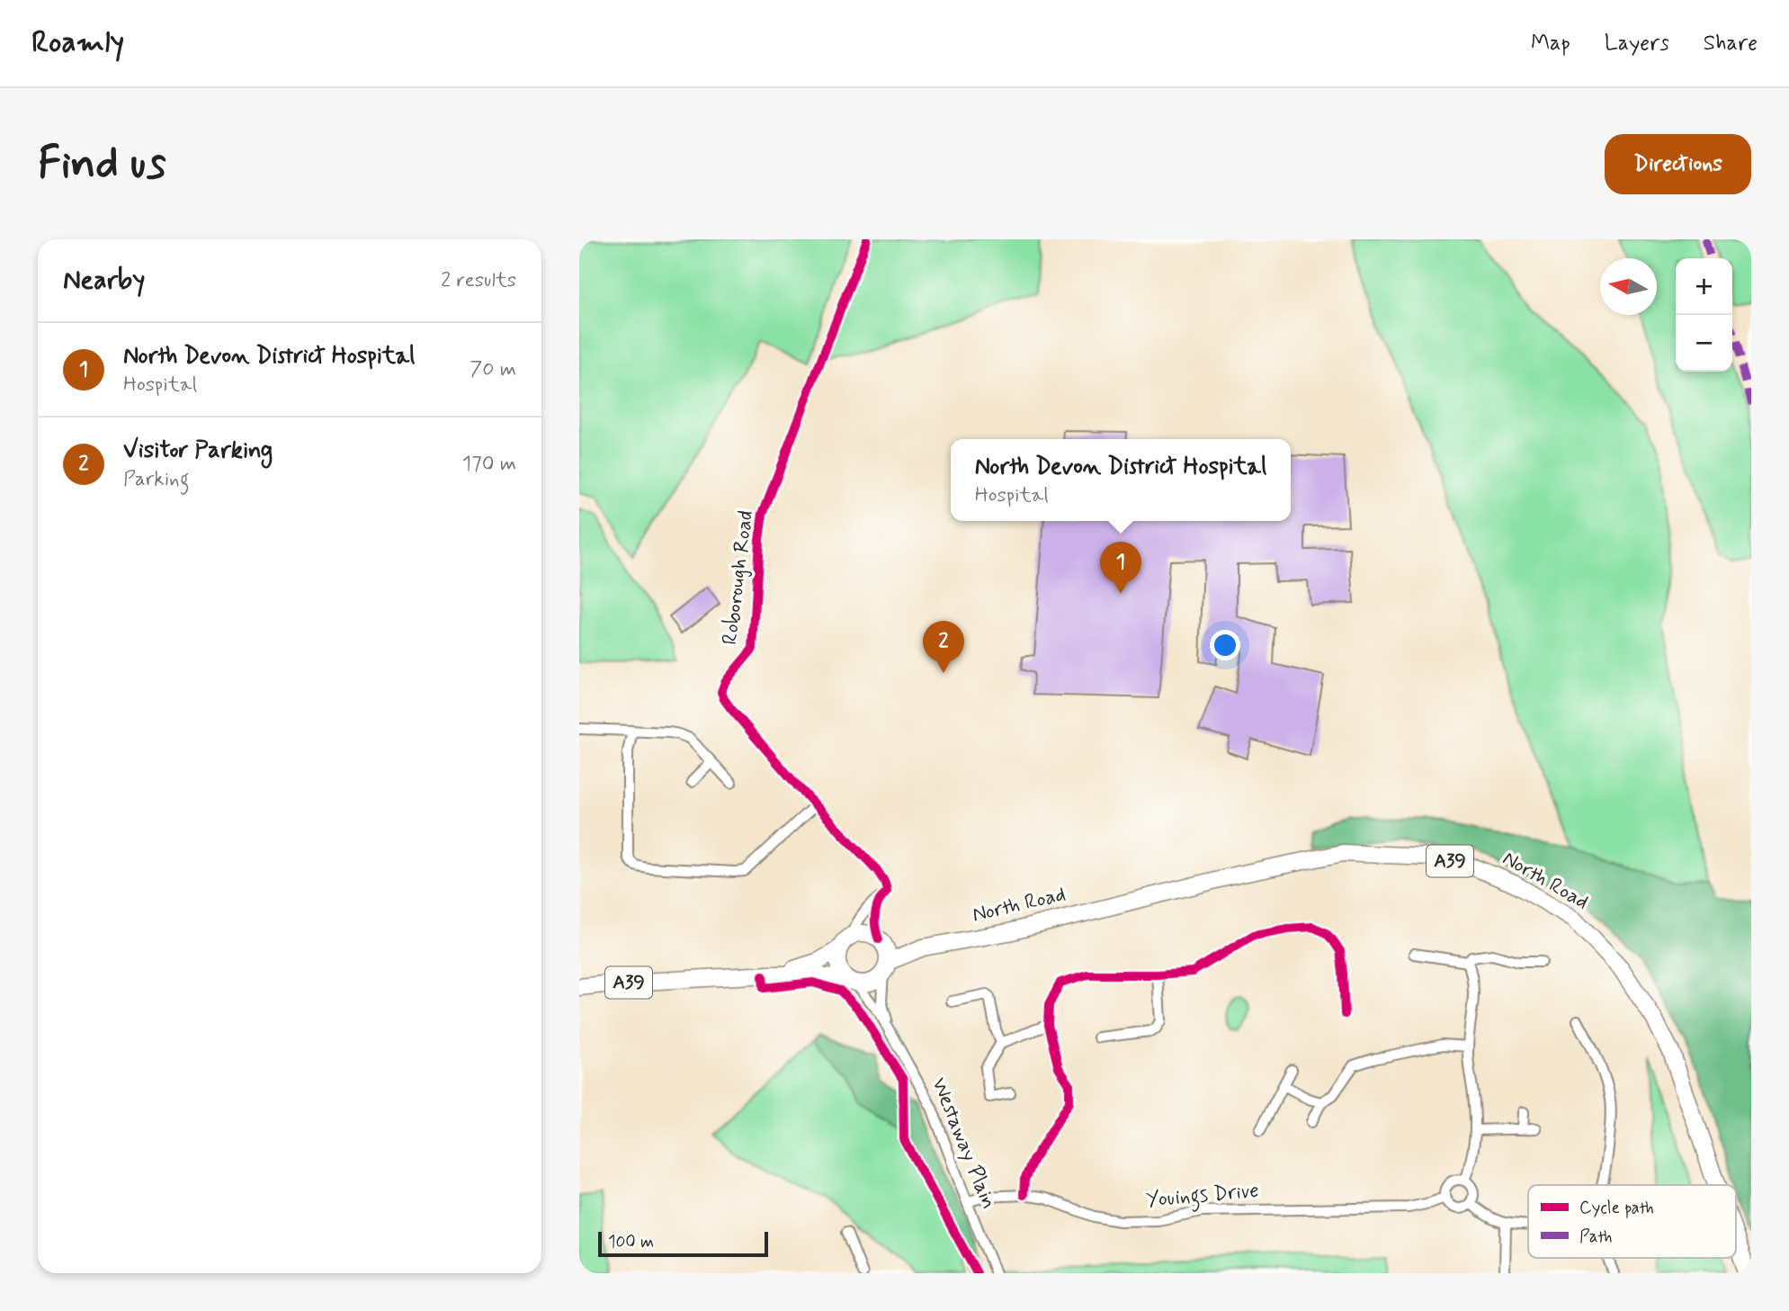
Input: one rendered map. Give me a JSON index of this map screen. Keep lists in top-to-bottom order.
{
  "streets": {
    "main road": ["A39", "North Road"],
    "street": ["Roborough Road", "Westaway Plain", "Youings Drive"]
  },
  "crossings": [
    ["Roborough Road", "A39"],
    ["Roborough Road", "North Road"],
    ["Roborough Road", "Westaway Plain"],
    ["A39", "North Road"],
    ["A39", "Westaway Plain"],
    ["North Road", "Westaway Plain"],
    ["Westaway Plain", "Youings Drive"]
  ],
  "legend": ["Cycle path", "Path"],
  "scale_bar": "100 m",
  "north": "left",
  "page": {
    "header": "Roamly",
    "nav": ["Map", "Layers", "Share"],
    "buttons": "Directions",
    "title": "Find us",
    "heading": ["Nearby", "2 results"],
    "map_buttons": ["+", "−"],
    "list": [
      {
        "mark": "1",
        "name": "North Devon District Hospital",
        "note": "Hospital",
        "value": "70 m"
      },
      {
        "mark": "2",
        "name": "Visitor Parking",
        "note": "Parking",
        "value": "170 m"
      }
    ],
    "popup": ["North Devon District Hospital", "Hospital"],
    "pins": ["1", "2"],
    "scale": "100 m"
  }
}
